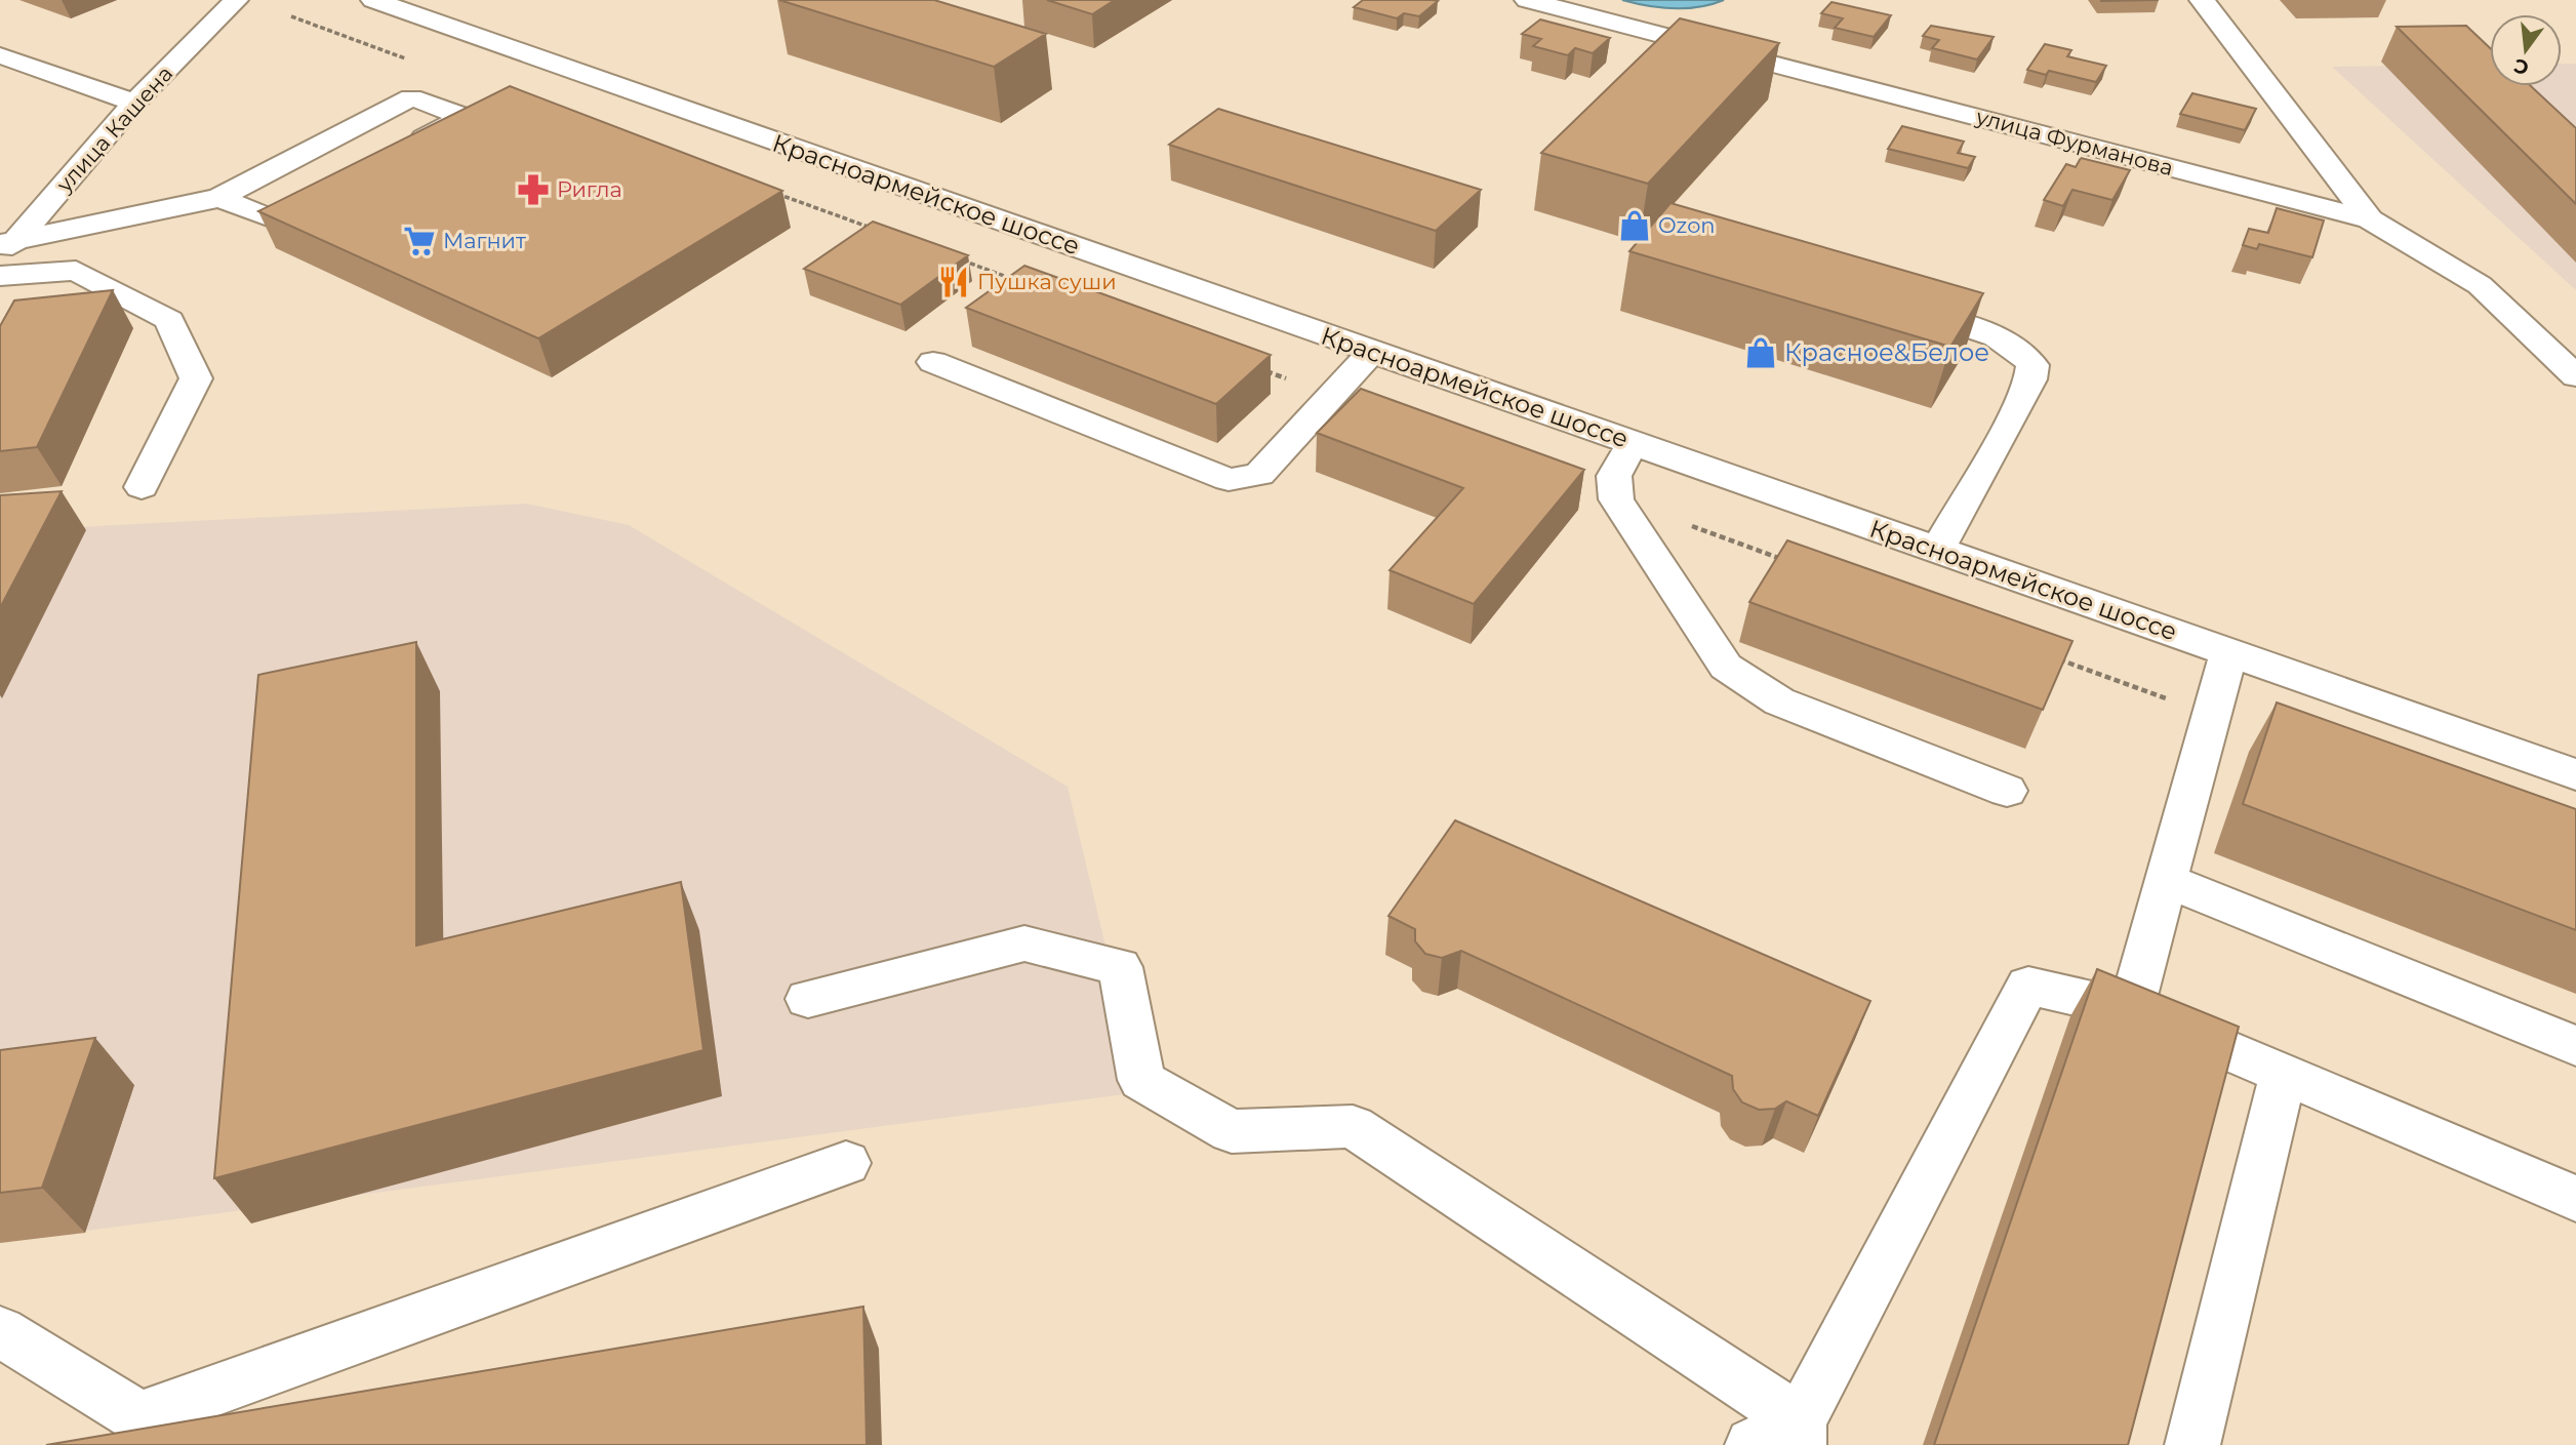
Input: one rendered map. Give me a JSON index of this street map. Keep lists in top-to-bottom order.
{
  "streets": {
    "street": ["улица Кашена", "улица Фурманова", "Красноармейское шоссе"]
  },
  "places": {
    "pharmacy": ["Ригла"],
    "shop": ["Ozon", "Красное&Белое"],
    "supermarket": ["Магнит"],
    "restaurant": ["Пушка суши"]
  },
  "north": "bottom"
}
